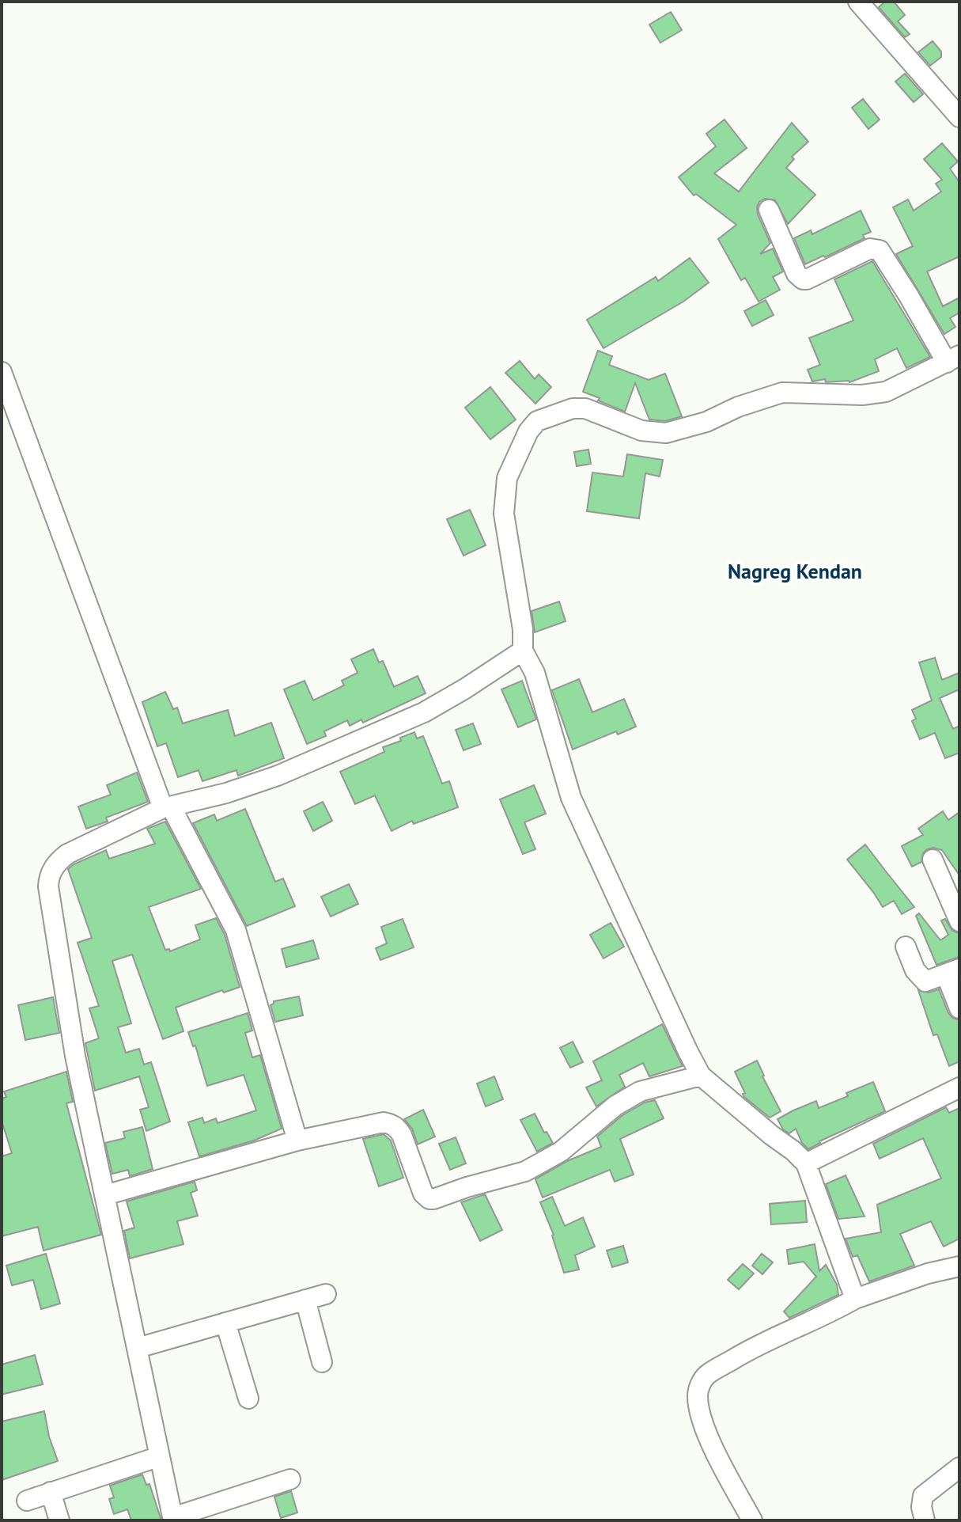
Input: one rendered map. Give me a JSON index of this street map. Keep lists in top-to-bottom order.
{
  "districts": ["Nagreg Kendan"]
}
